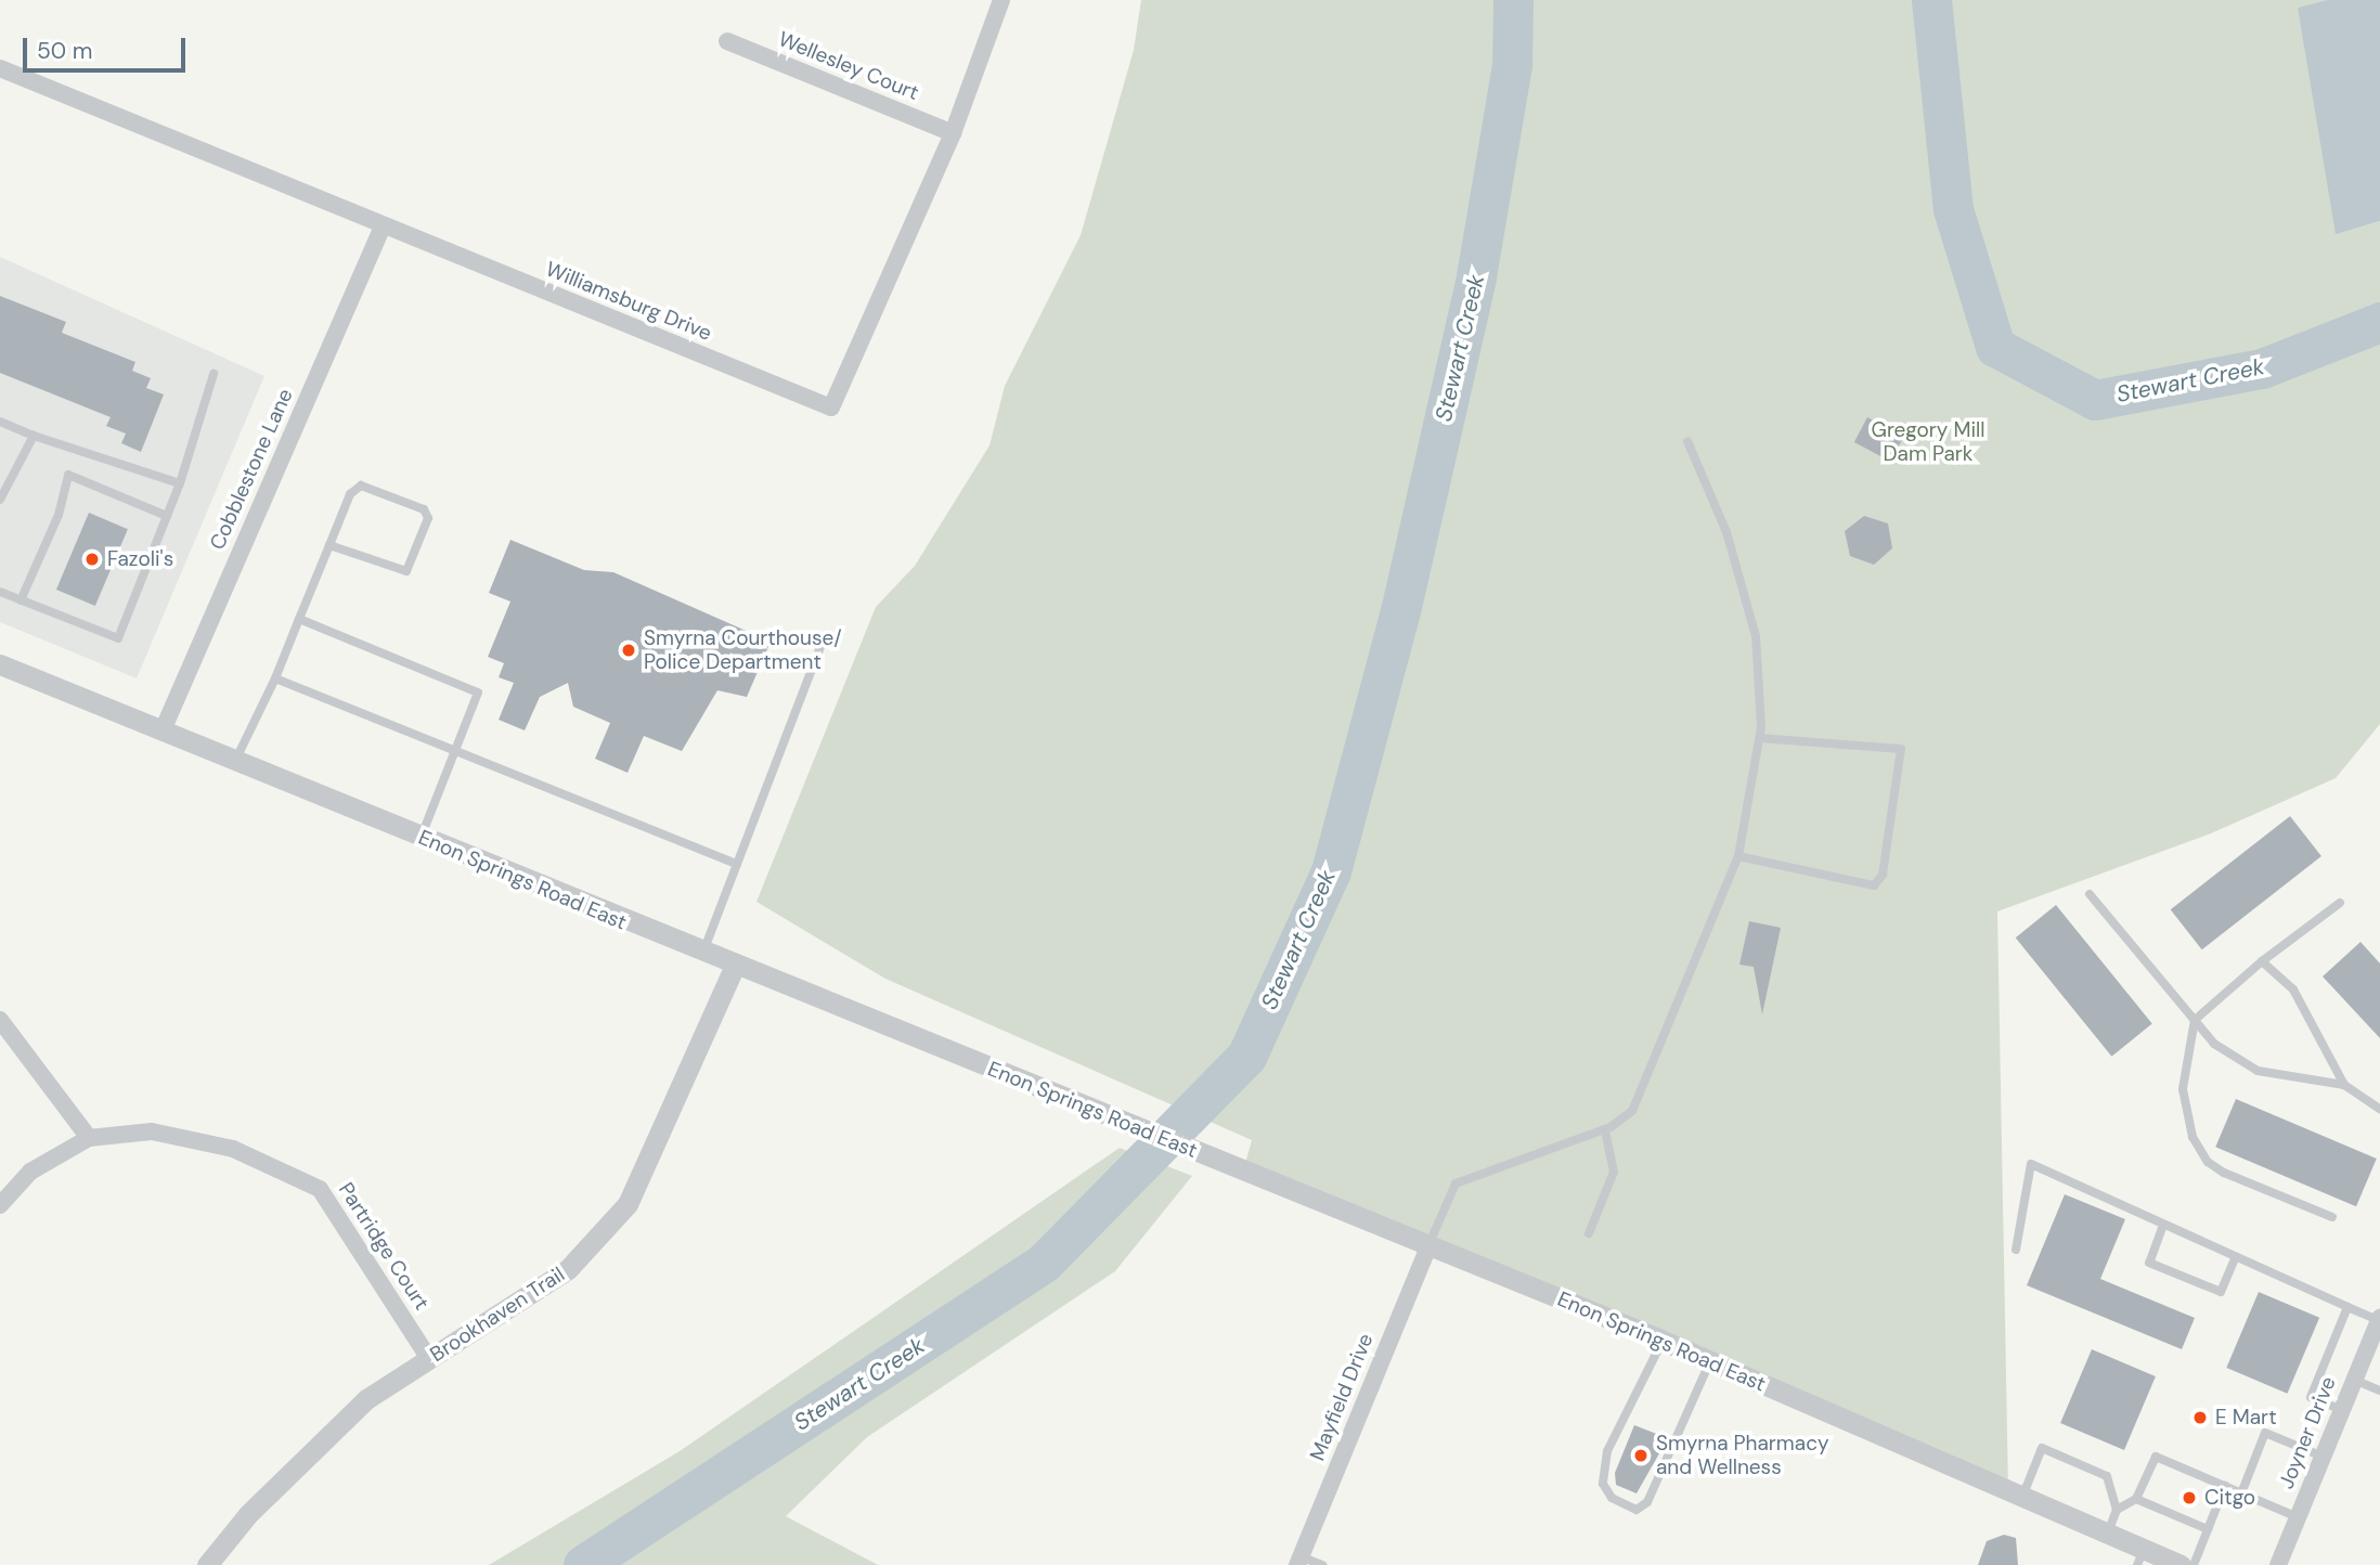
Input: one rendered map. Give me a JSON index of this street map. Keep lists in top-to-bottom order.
{
  "streets": {
    "street": [
      "Wellesley Court",
      "Williamsburg Drive",
      "Cobblestone Lane",
      "Enon Springs Road East",
      "Partridge Court",
      "Brookhaven Trail",
      "Mayfield Drive",
      "Joyner Drive"
    ]
  },
  "crossings": [
    ["Wellesley Court", "Williamsburg Drive"],
    ["Williamsburg Drive", "Cobblestone Lane"],
    ["Cobblestone Lane", "Enon Springs Road East"],
    ["Enon Springs Road East", "Brookhaven Trail"],
    ["Enon Springs Road East", "Mayfield Drive"],
    ["Partridge Court", "Brookhaven Trail"]
  ],
  "water": ["Stewart Creek"],
  "parks": ["Gregory Mill Dam Park"],
  "places": [
    "Fazoli's",
    "Smyrna Courthouse/ Police Department",
    "E Mart",
    "Smyrna Pharmacy and Wellness",
    "Citgo"
  ],
  "scale_bar": "50 m"
}
